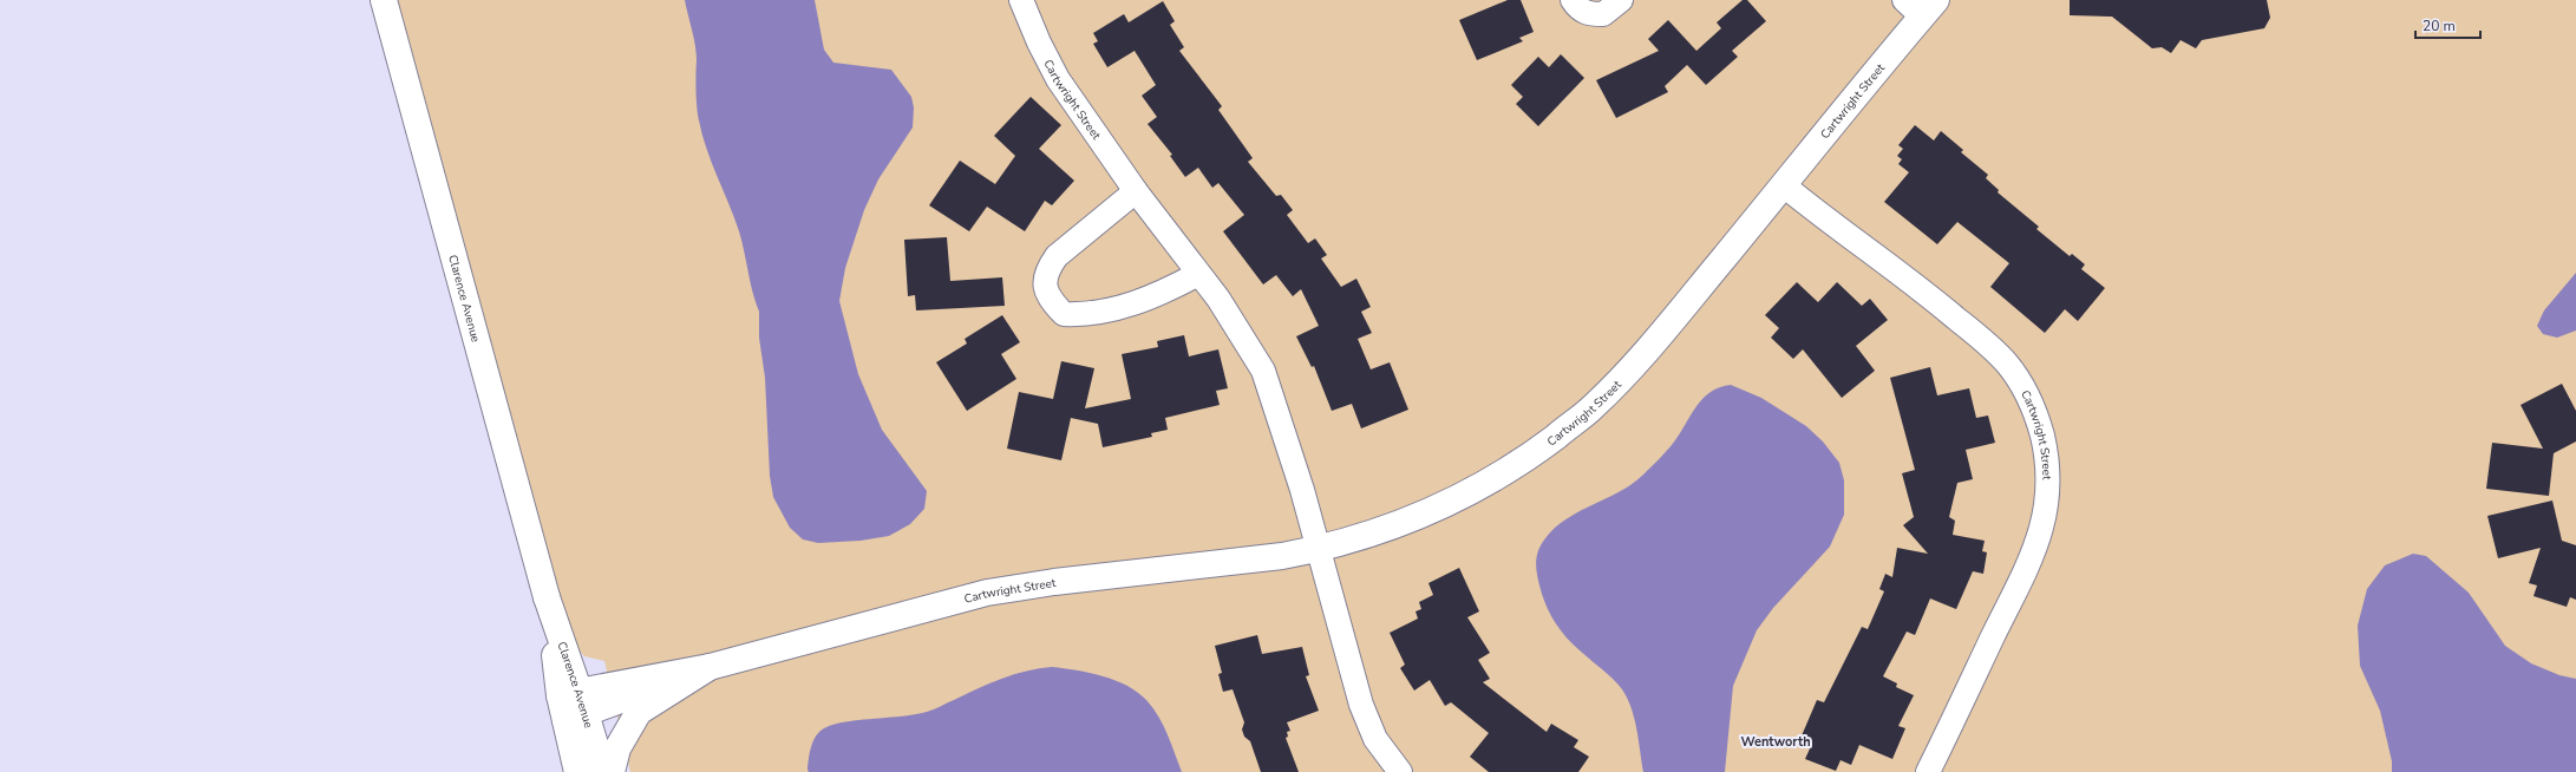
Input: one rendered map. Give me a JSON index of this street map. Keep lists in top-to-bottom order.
{
  "streets": {
    "street": ["Cartwright Street", "Clarence Avenue"]
  },
  "crossings": [
    ["Cartwright Street", "Clarence Avenue"]
  ],
  "districts": ["Wentworth"],
  "scale_bar": "20 m"
}
